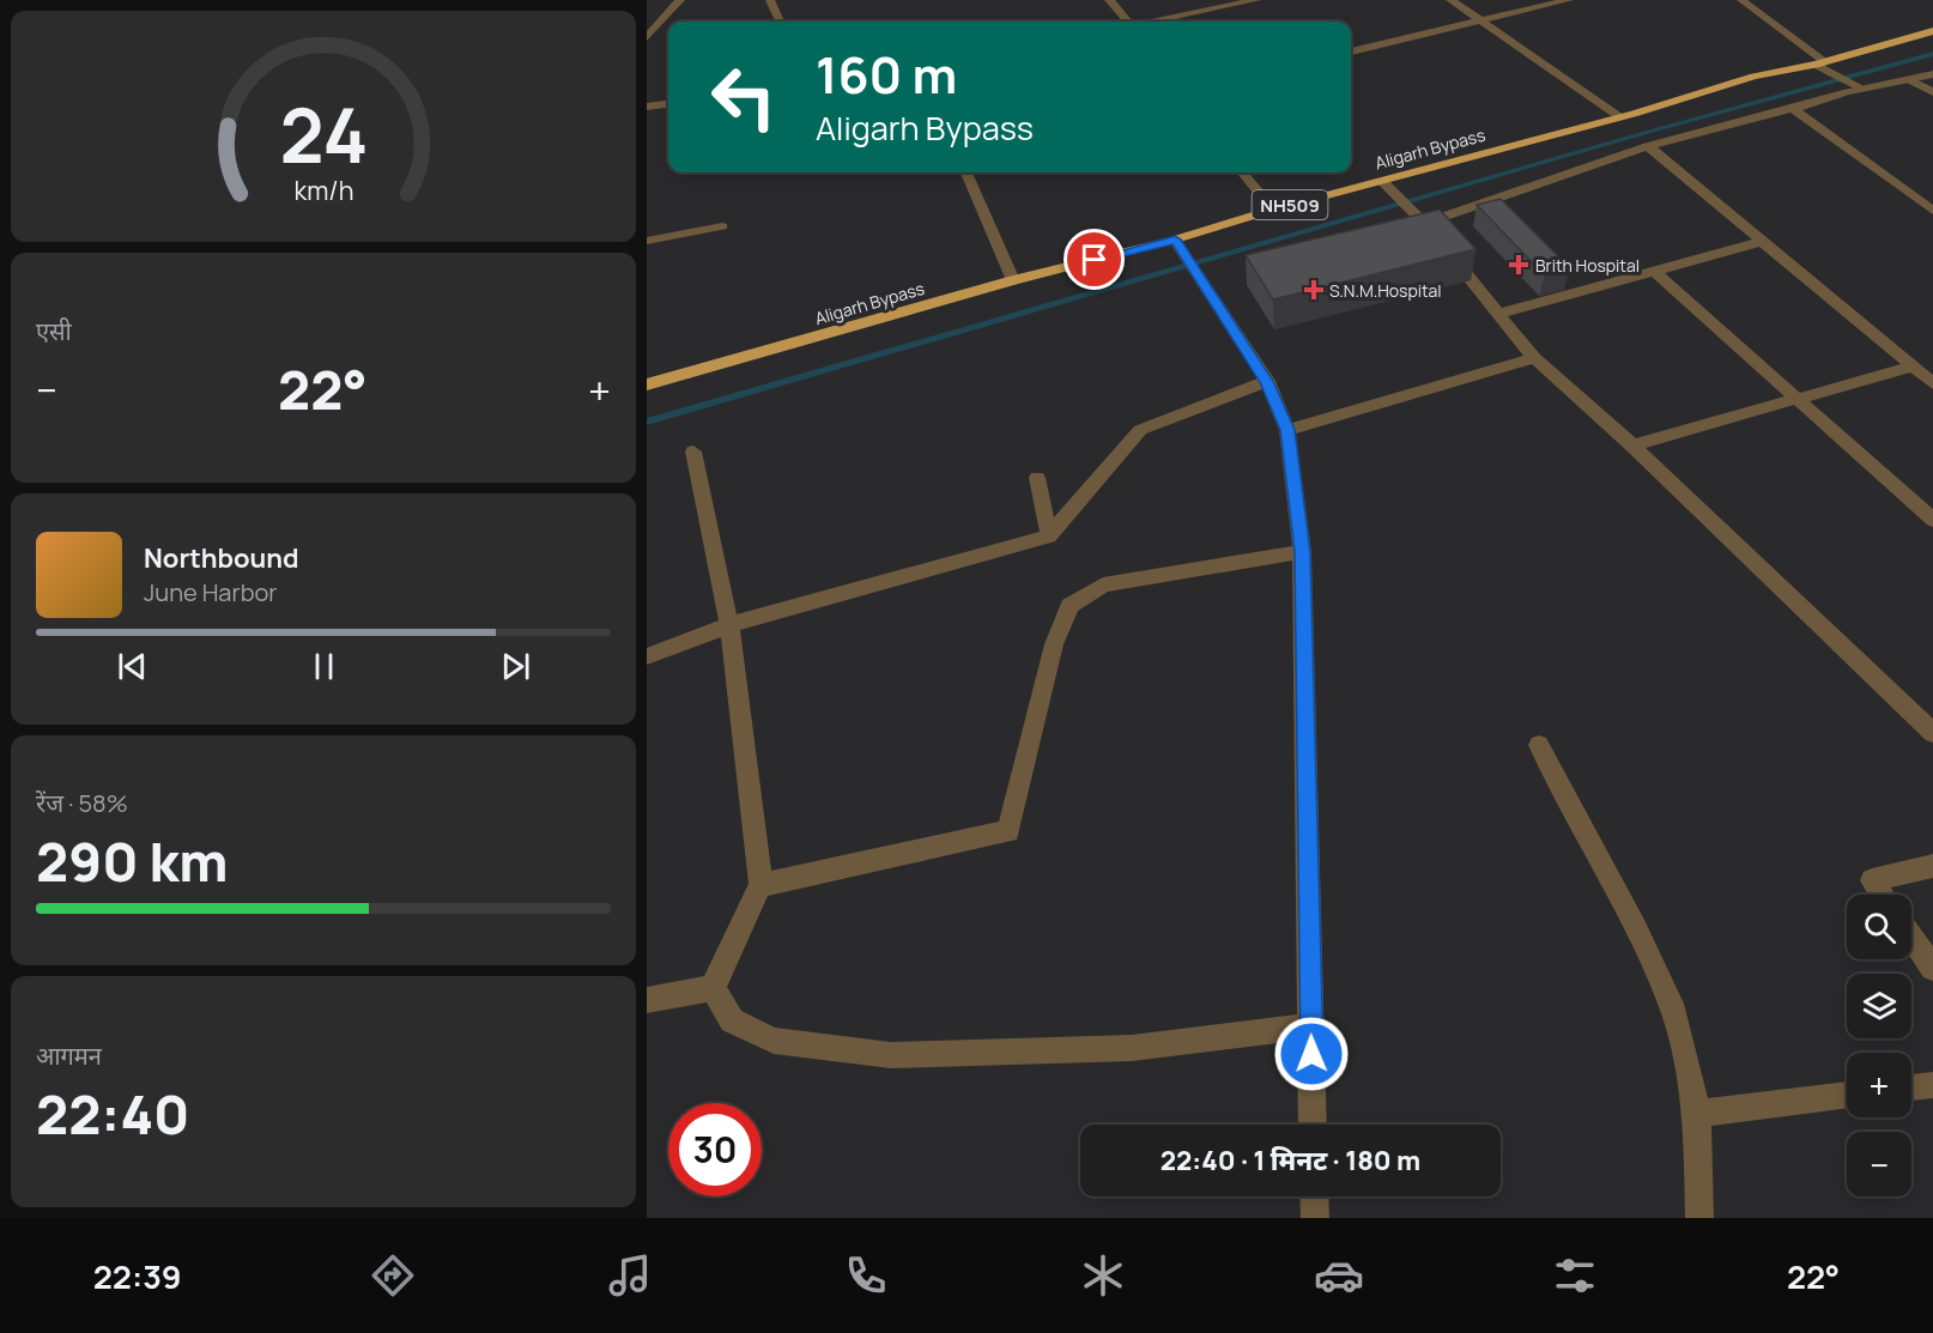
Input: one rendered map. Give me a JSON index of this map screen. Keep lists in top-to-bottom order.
{
  "streets": {
    "highway": ["Aligarh Bypass", "NH509"]
  },
  "places": {
    "health": ["Brith Hospital", "S.N.M.Hospital"]
  },
  "page": {
    "turn": ["160 m", "Aligarh Bypass"],
    "tile": [
      "एसी",
      ["रेंज · 58%", "290 km"],
      ["आगमन", "22:40"]
    ],
    "heat": ["−", "22°", "+"],
    "song": ["Northbound", "June Harbor"],
    "map_buttons": ["+", "−"],
    "limit": "30",
    "trip": "22:40 · 1 मिनट · 180 m",
    "tabs": ["22:39", "22°"],
    "gauge": ["24", "km/h"]
  }
}
